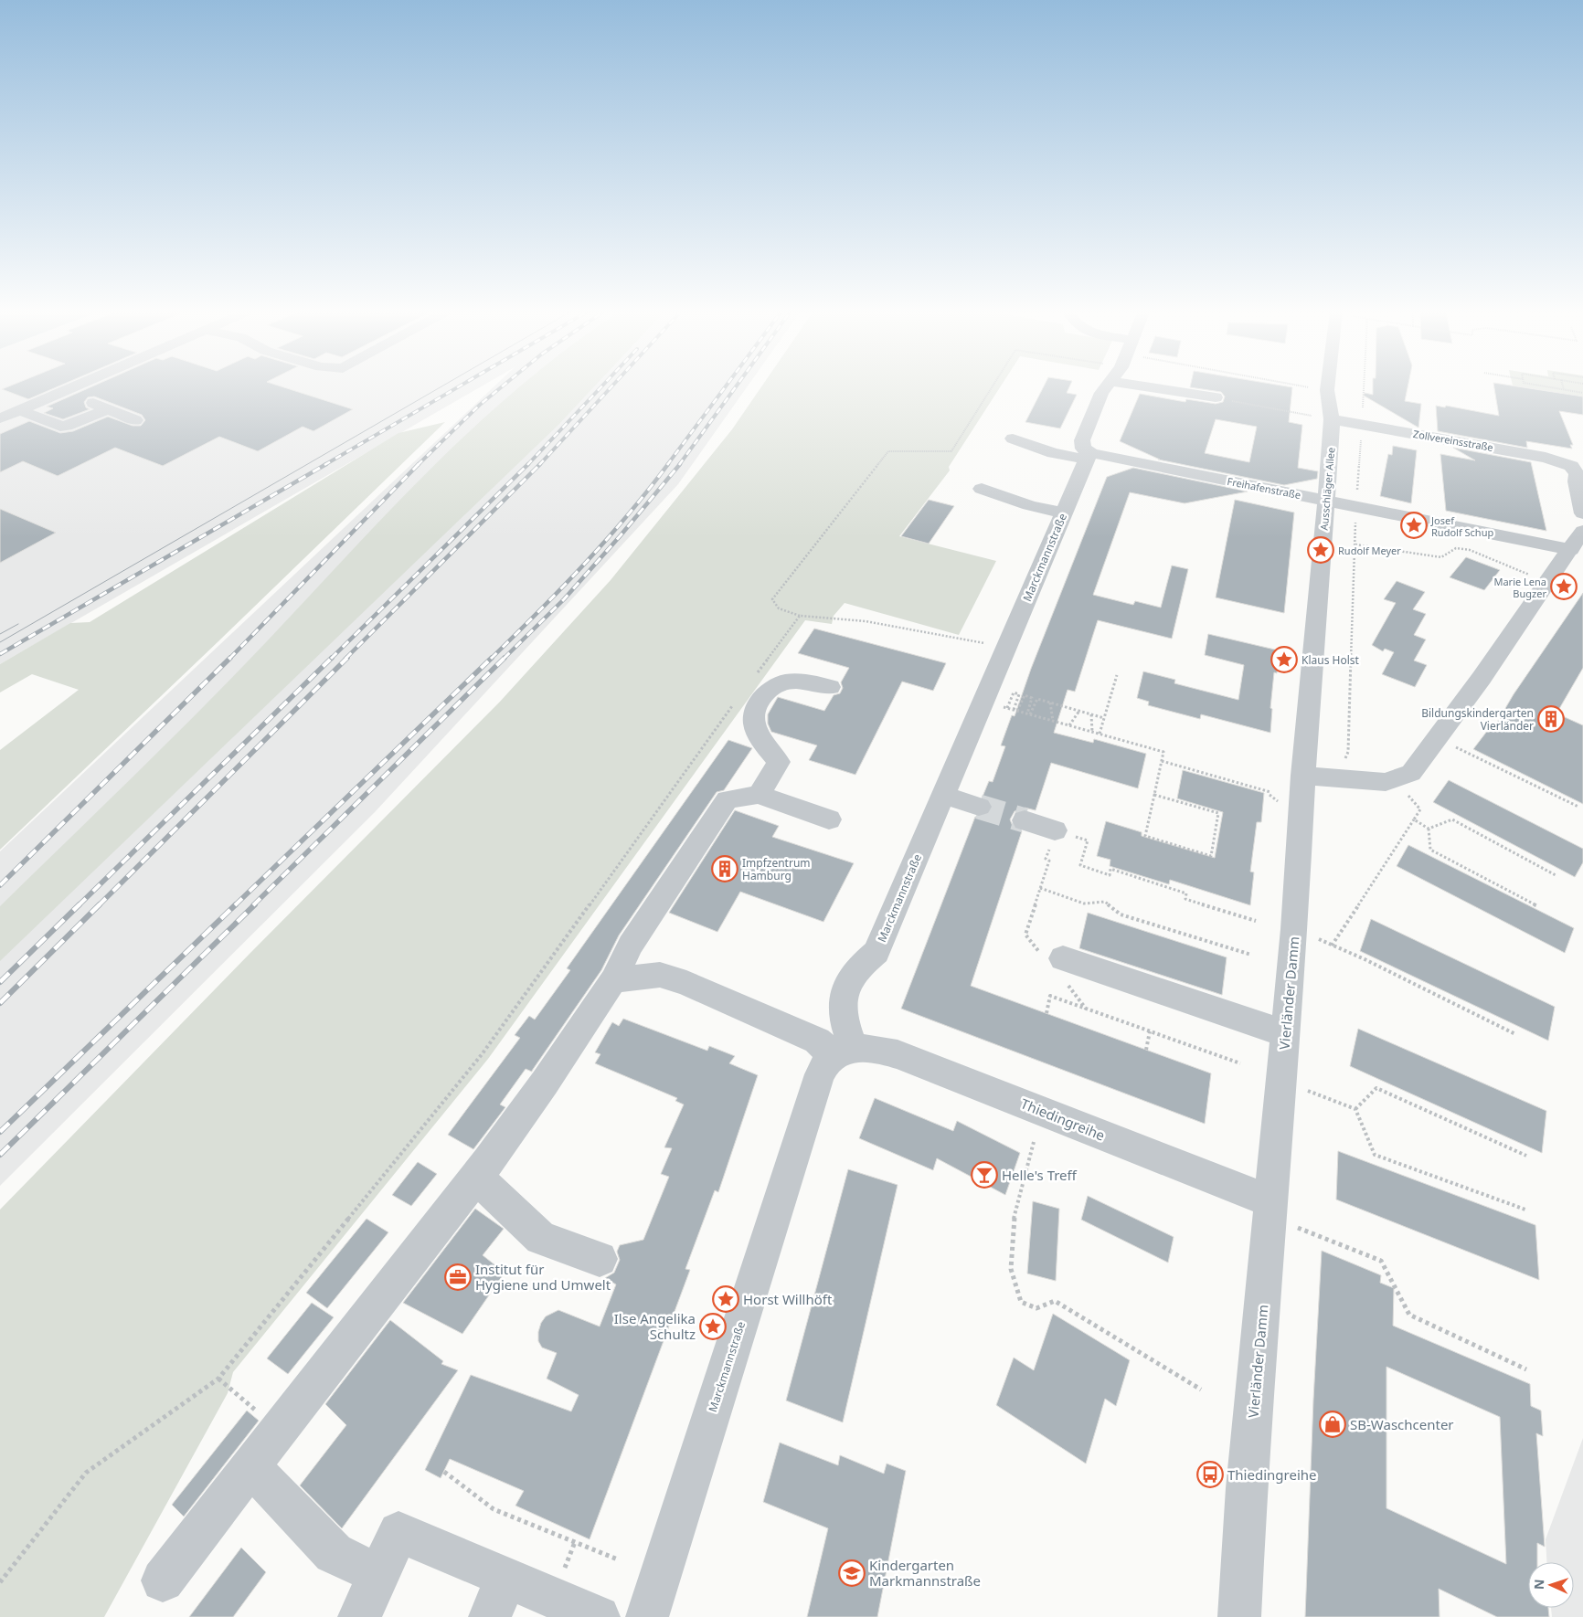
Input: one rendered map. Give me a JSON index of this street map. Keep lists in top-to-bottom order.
{
  "streets": {
    "street": [
      "Zollvereinsstraße",
      "Freihafenstraße",
      "Ausschläger Allee",
      "Marckmannstraße",
      "Vierländer Damm",
      "Thiedingreihe"
    ]
  },
  "crossings": [
    ["Zollvereinsstraße", "Ausschläger Allee"],
    ["Freihafenstraße", "Ausschläger Allee"],
    ["Freihafenstraße", "Marckmannstraße"],
    ["Ausschläger Allee", "Vierländer Damm"],
    ["Marckmannstraße", "Thiedingreihe"],
    ["Vierländer Damm", "Thiedingreihe"]
  ],
  "places": {
    "place": [
      "Josef Rudolf Schup",
      "Rudolf Meyer",
      "Marie Lena Bugzer",
      "Klaus Holst",
      "Horst Willhöft",
      "Ilse Angelika Schultz"
    ],
    "building": ["Bildungskindergarten Vierländer", "Impfzentrum Hamburg"],
    "bar": ["Helle's Treff"],
    "office": ["Institut für Hygiene und Umwelt"],
    "shop": ["SB-Waschcenter"],
    "bus stop": ["Thiedingreihe"],
    "school or university": ["Kindergarten Markmannstraße"]
  },
  "north": "left"
}
